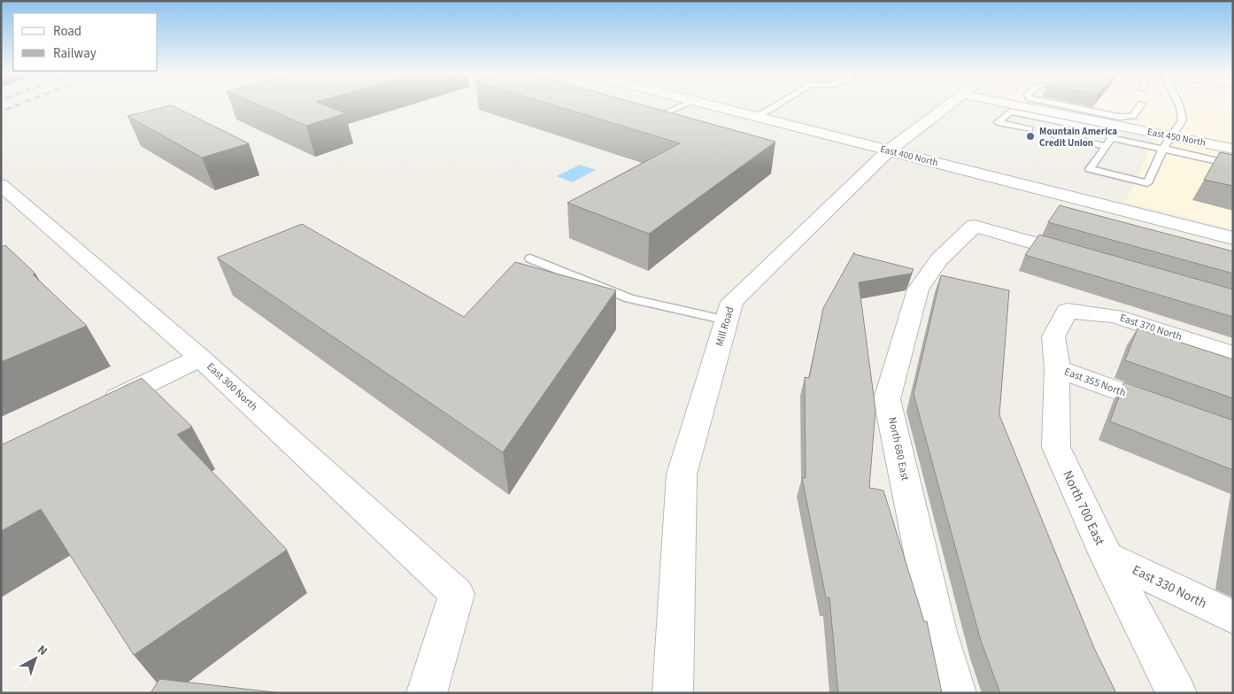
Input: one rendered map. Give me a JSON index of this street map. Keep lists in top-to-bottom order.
{
  "streets": {
    "street": [
      "East 450 North",
      "East 400 North",
      "Mill Road",
      "East 370 North",
      "East 355 North",
      "East 300 North",
      "North 680 East",
      "North 700 East",
      "East 330 North"
    ]
  },
  "crossings": [
    ["East 400 North", "Mill Road"],
    ["East 370 North", "North 700 East"],
    ["East 355 North", "North 700 East"],
    ["North 700 East", "East 330 North"]
  ],
  "places": ["Mountain America Credit Union"],
  "legend": ["Road", "Railway"],
  "north": "top right"
}
